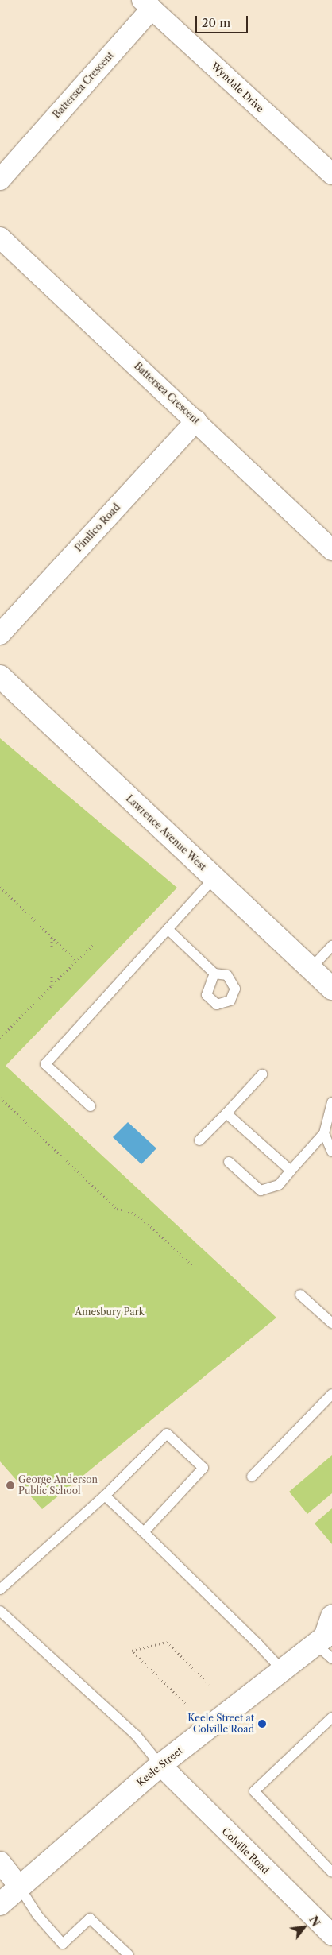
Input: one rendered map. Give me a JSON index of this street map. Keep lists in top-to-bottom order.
{
  "streets": {
    "main road": ["Lawrence Avenue West", "Keele Street"],
    "street": [
      "Battersea Crescent",
      "Wyndale Drive",
      "Pimlico Road",
      "Colville Road"
    ]
  },
  "crossings": [
    ["Battersea Crescent", "Wyndale Drive"],
    ["Battersea Crescent", "Pimlico Road"],
    ["Keele Street", "Colville Road"]
  ],
  "parks": ["Amesbury Park"],
  "places": ["George Anderson Public School", "Keele Street at Colville Road"],
  "scale_bar": "20 m",
  "north": "top right"
}
